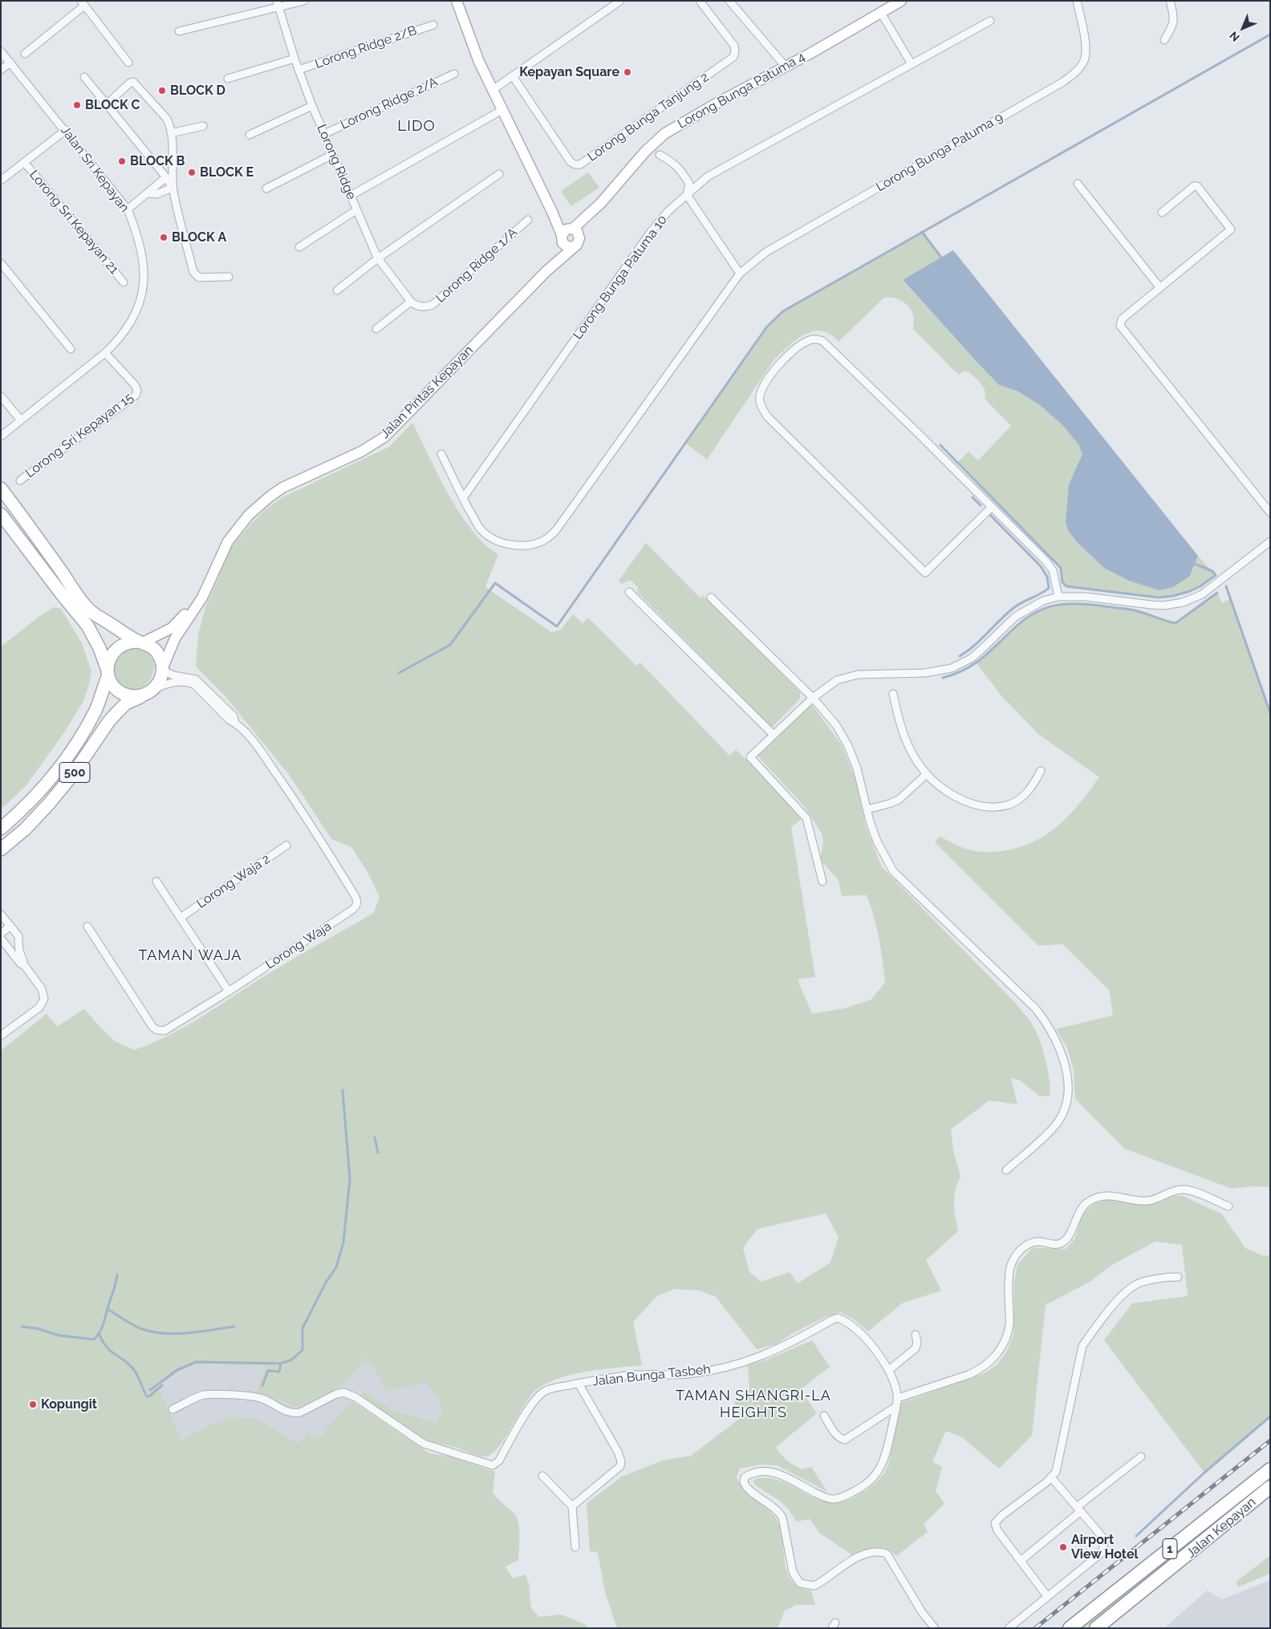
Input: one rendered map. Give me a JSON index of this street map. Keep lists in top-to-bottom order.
{
  "streets": {
    "highway": ["Jalan Kepayan", "1"],
    "main road": ["500"],
    "street": [
      "Lorong Ridge 2/B",
      "Lorong Bunga Patuma 4",
      "Lorong Ridge 2/A",
      "Lorong Bunga Tanjung 2",
      "Lorong Bunga Patuma 9",
      "Lorong Ridge",
      "Jalan Sri Kepayan",
      "Lorong Sri Kepayan 21",
      "Lorong Ridge 1/A",
      "Lorong Bunga Patuma 10",
      "Jalan Pintas Kepayan",
      "Lorong Sri Kepayan 15",
      "Lorong Waja 2",
      "Lorong Waja",
      "Jalan Bunga Tasbeh"
    ]
  },
  "crossings": [
    ["Lorong Ridge 2/B", "Lorong Ridge"],
    ["Lorong Ridge 2/A", "Lorong Ridge"],
    ["Lorong Bunga Patuma 9", "Lorong Bunga Patuma 10"],
    ["Lorong Ridge", "Lorong Ridge 1/A"],
    ["Jalan Sri Kepayan", "Lorong Sri Kepayan 15"],
    ["Jalan Pintas Kepayan", "500"],
    ["Jalan Pintas Kepayan", "Lorong Waja"],
    ["500", "Lorong Waja"]
  ],
  "districts": ["LIDO", "TAMAN WAJA", "TAMAN SHANGRI-LA HEIGHTS"],
  "places": [
    "Kepayan Square",
    "BLOCK D",
    "BLOCK C",
    "BLOCK B",
    "BLOCK E",
    "BLOCK A",
    "Kopungit",
    "Airport View Hotel"
  ],
  "north": "bottom left"
}
